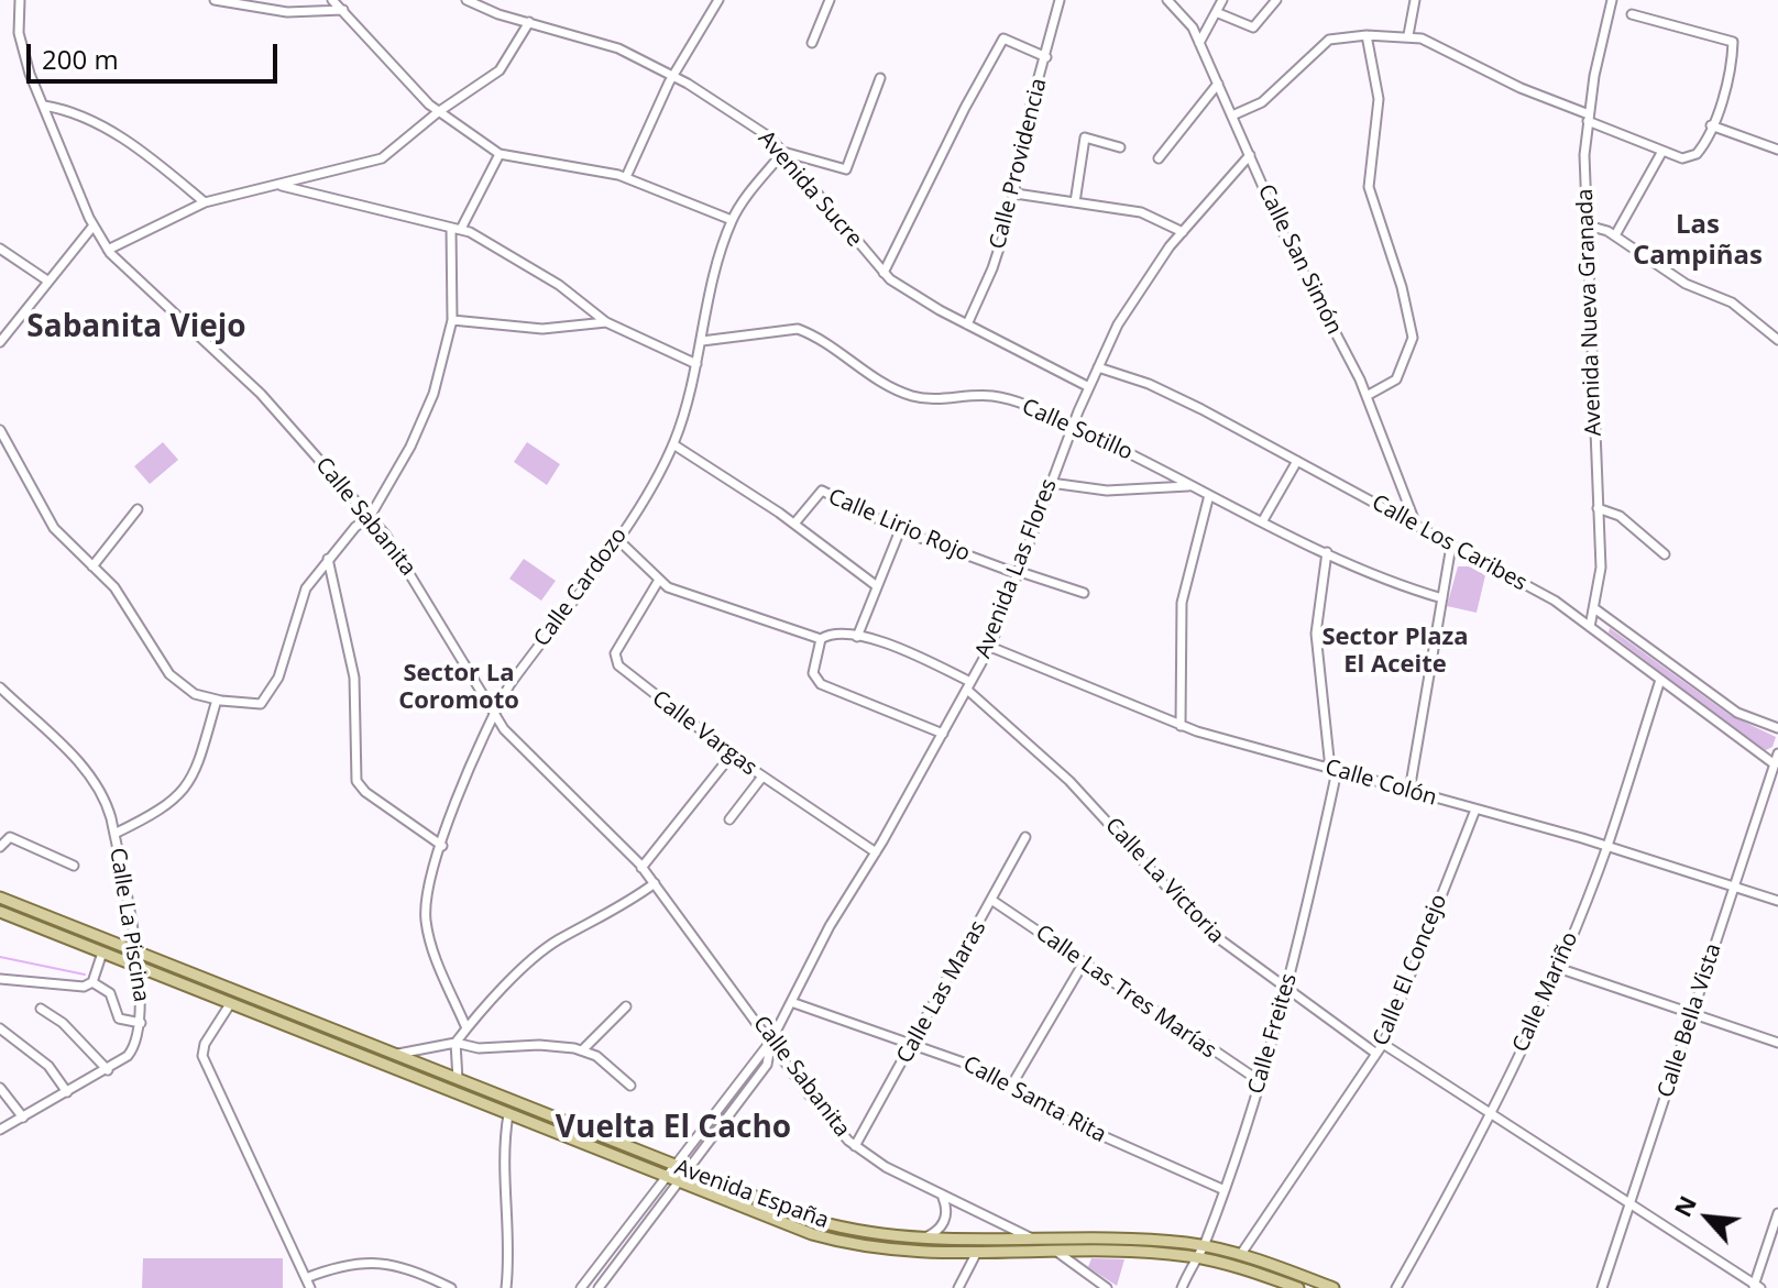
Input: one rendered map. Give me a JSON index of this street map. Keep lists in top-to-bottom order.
{
  "streets": {
    "main road": ["Avenida España"],
    "street": [
      "Calle Providencia",
      "Avenida Sucre",
      "Calle San Simón",
      "Avenida Nueva Granada",
      "Calle Sotillo",
      "Calle Sabanita",
      "Calle Lirio Rojo",
      "Calle Los Caribes",
      "Avenida Las Flores",
      "Calle Cardozo",
      "Calle Vargas",
      "Calle Colón",
      "Calle La Victoria",
      "Calle La Piscina",
      "Calle El Concejo",
      "Calle Las Maras",
      "Calle Las Tres Marías",
      "Calle Mariño",
      "Calle Bella Vista",
      "Calle Freites",
      "Calle Santa Rita"
    ]
  },
  "crossings": [
    ["Calle Providencia", "Avenida Sucre"],
    ["Avenida Sucre", "Avenida Las Flores"],
    ["Avenida Sucre", "Calle Cardozo"],
    ["Calle San Simón", "Calle Los Caribes"],
    ["Calle San Simón", "Avenida Las Flores"],
    ["Avenida Nueva Granada", "Calle Los Caribes"],
    ["Calle Sotillo", "Avenida Las Flores"],
    ["Calle Sotillo", "Calle Cardozo"],
    ["Calle Sotillo", "Calle Freites"],
    ["Calle Sabanita", "Avenida Las Flores"],
    ["Calle Sabanita", "Calle Cardozo"],
    ["Calle Sabanita", "Calle Las Maras"],
    ["Calle Sabanita", "Avenida España"],
    ["Calle Lirio Rojo", "Avenida Las Flores"],
    ["Calle Lirio Rojo", "Calle Cardozo"],
    ["Calle Los Caribes", "Avenida Las Flores"],
    ["Calle Los Caribes", "Calle Mariño"],
    ["Calle Los Caribes", "Calle Bella Vista"],
    ["Avenida Las Flores", "Calle Vargas"],
    ["Avenida Las Flores", "Calle Colón"],
    ["Avenida Las Flores", "Calle La Victoria"],
    ["Avenida Las Flores", "Calle Santa Rita"],
    ["Avenida Las Flores", "Avenida España"],
    ["Calle Colón", "Calle El Concejo"],
    ["Calle Colón", "Calle Mariño"],
    ["Calle Colón", "Calle Bella Vista"],
    ["Calle Colón", "Calle Freites"],
    ["Calle La Victoria", "Calle El Concejo"],
    ["Calle La Victoria", "Calle Freites"],
    ["Calle La Piscina", "Avenida España"],
    ["Calle El Concejo", "Avenida España"],
    ["Calle Las Maras", "Calle Las Tres Marías"],
    ["Calle Las Maras", "Calle Santa Rita"],
    ["Calle Las Tres Marías", "Calle Freites"],
    ["Calle Freites", "Calle Santa Rita"],
    ["Calle Freites", "Avenida España"]
  ],
  "districts": [
    "Las Campiñas",
    "Sabanita Viejo",
    "Sector Plaza El Aceite",
    "Sector La Coromoto",
    "Vuelta El Cacho"
  ],
  "scale_bar": "200 m",
  "north": "top left"
}
